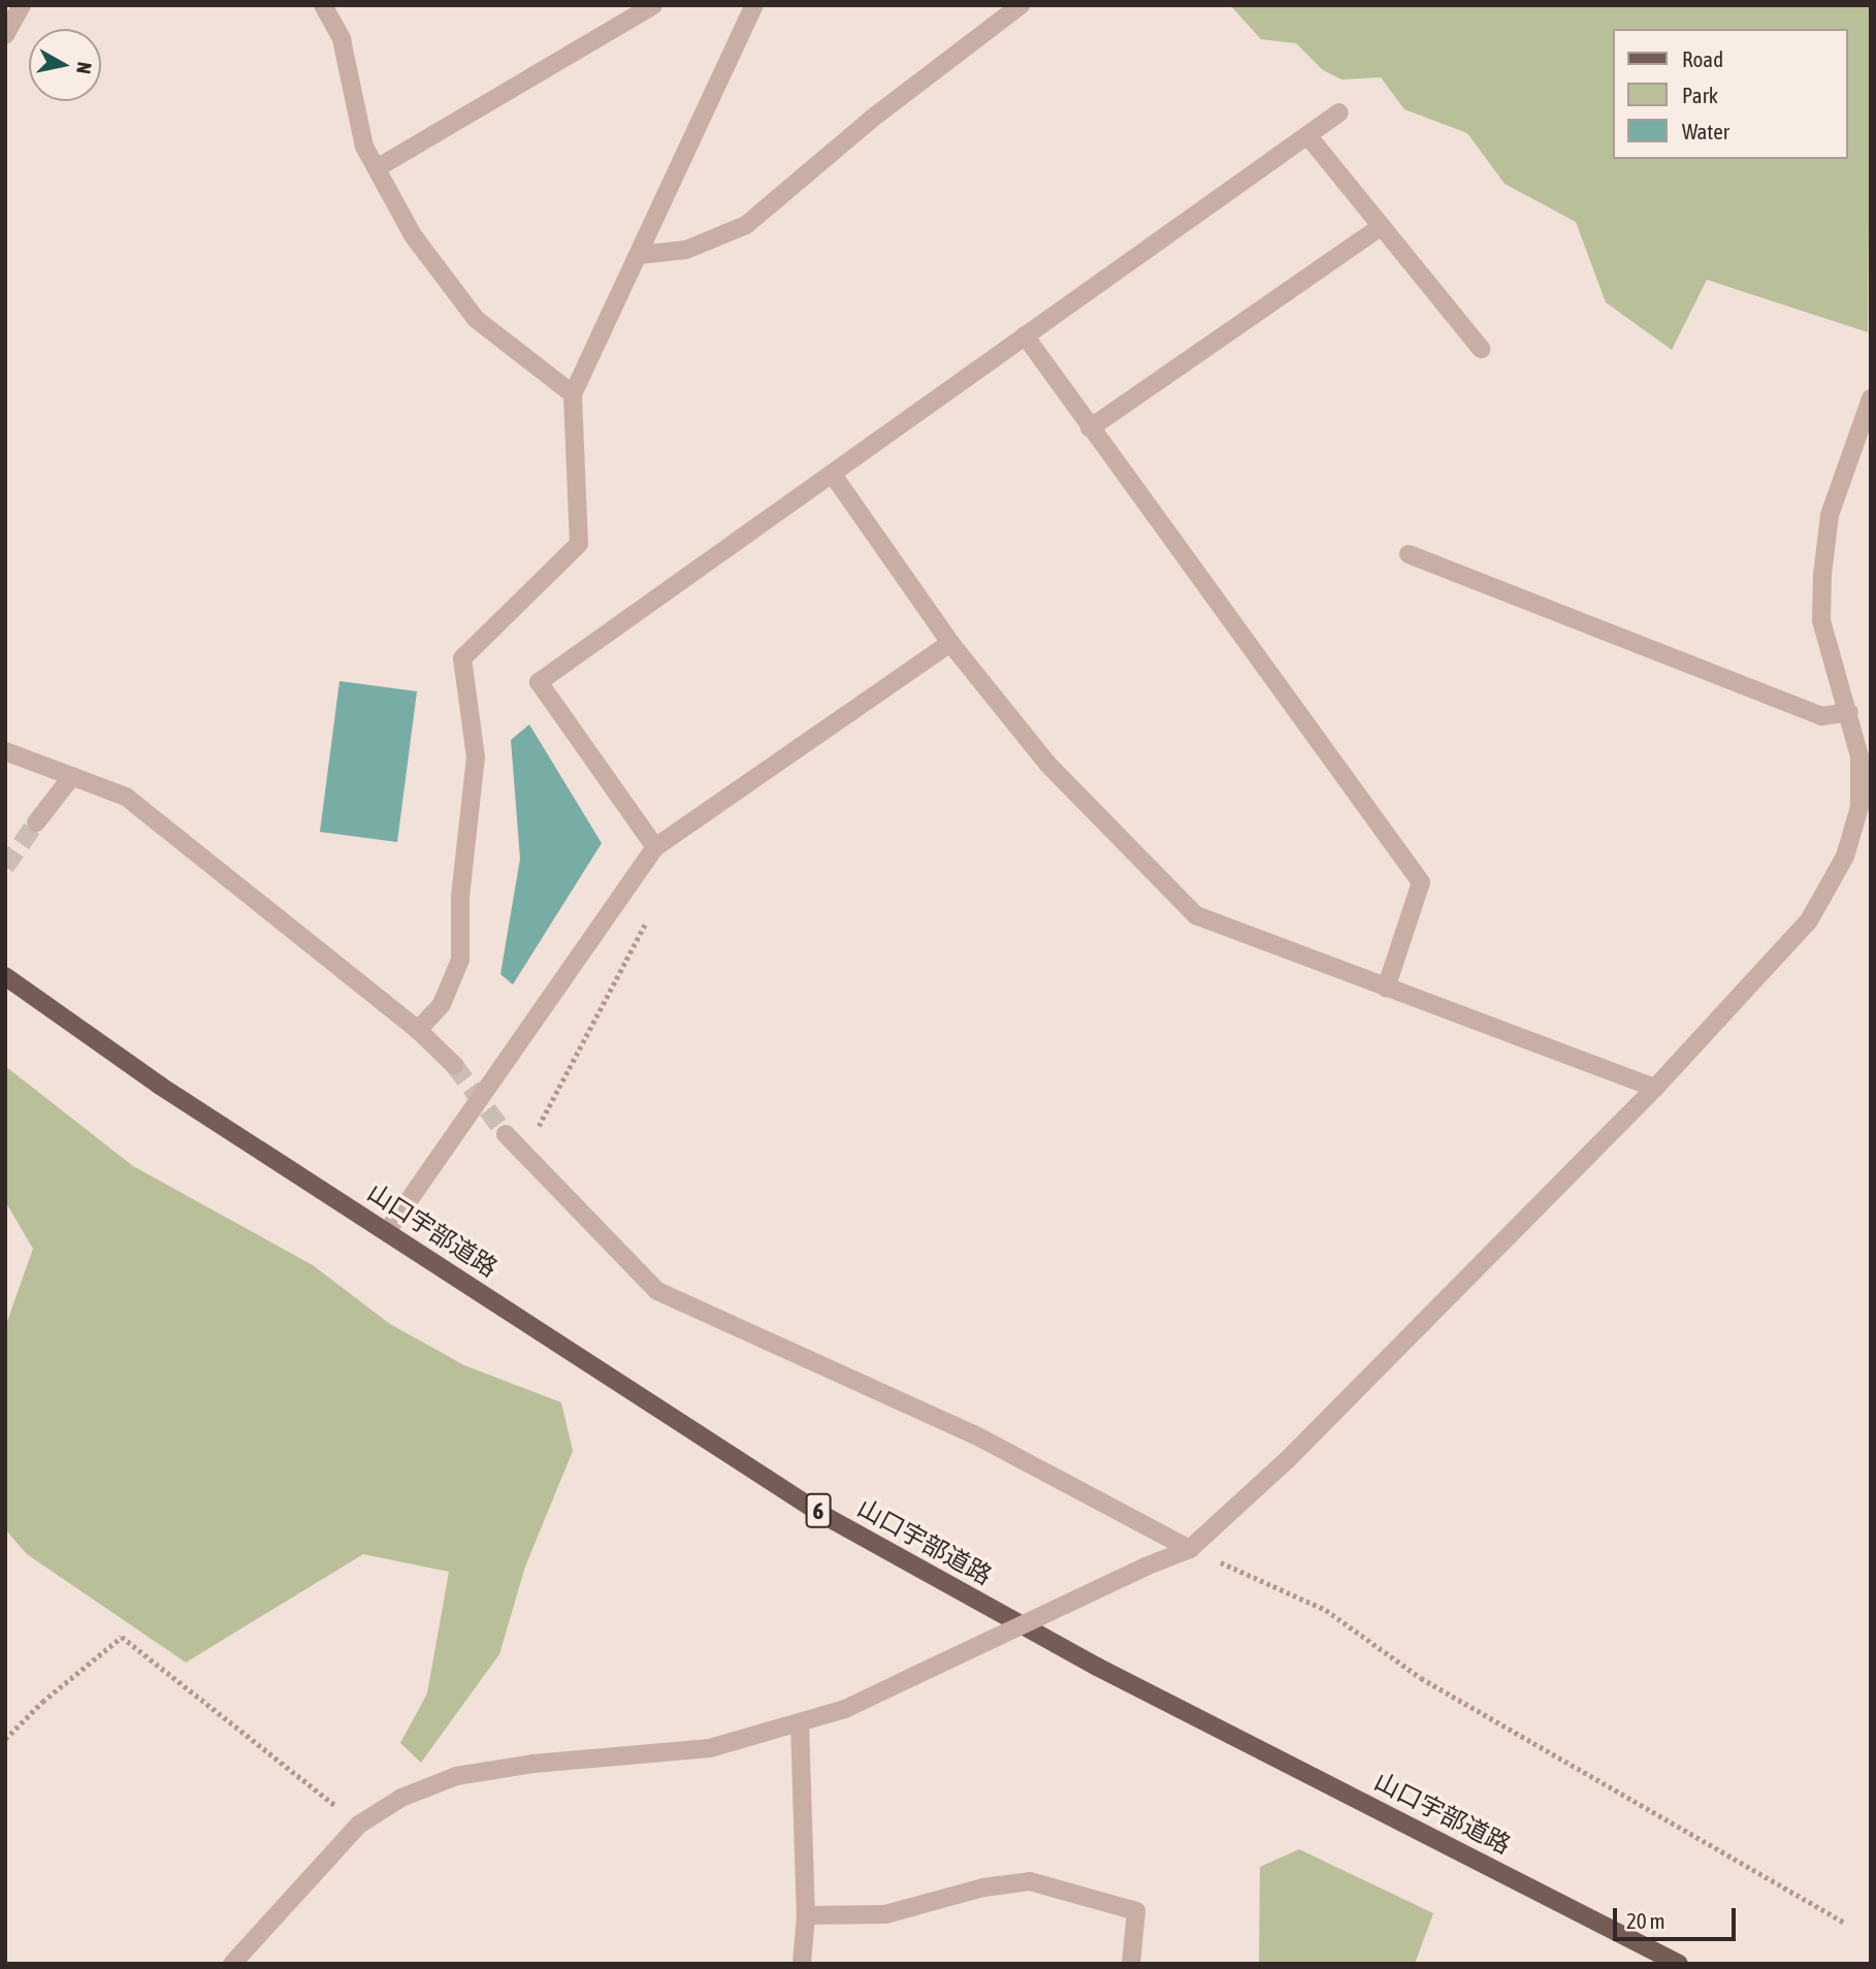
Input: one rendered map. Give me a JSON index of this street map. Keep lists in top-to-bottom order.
{
  "streets": {
    "main road": ["山口宇部道路", "6"]
  },
  "legend": ["Road", "Park", "Water"],
  "scale_bar": "20 m",
  "north": "right"
}
